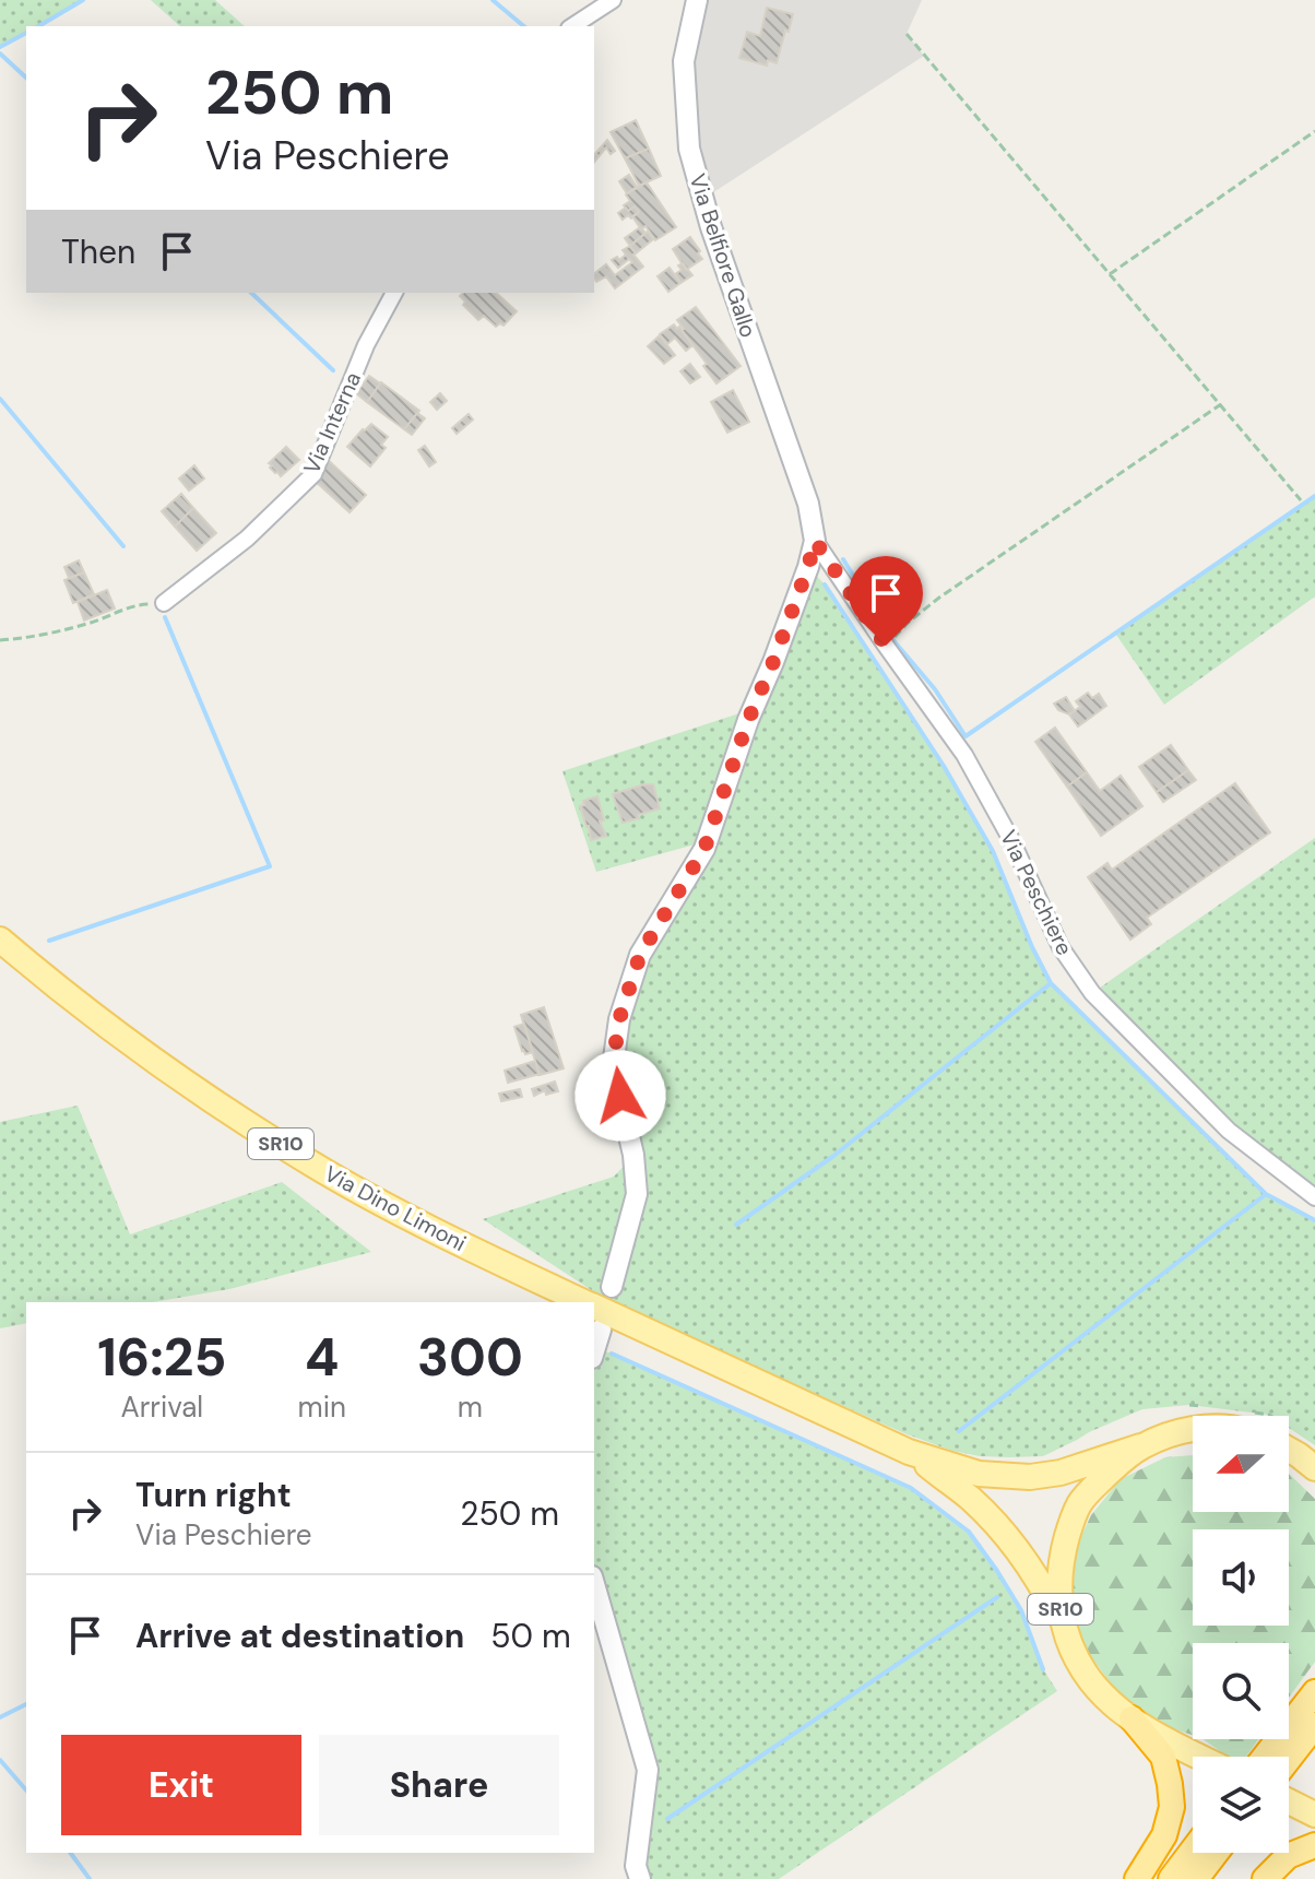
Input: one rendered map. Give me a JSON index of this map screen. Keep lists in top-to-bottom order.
{
  "streets": {
    "main road": ["SR10", "Via Dino Limoni"],
    "street": ["Via Belfiore Gallo", "Via Interna", "Via Peschiere"]
  },
  "crossings": [
    ["Via Belfiore Gallo", "Via Peschiere"],
    ["SR10", "Via Dino Limoni"]
  ],
  "north": "left",
  "page": {
    "turn": ["250 m", "Via Peschiere"],
    "then": "Then",
    "eta": [
      "16:25",
      "Arrival",
      "4",
      "min",
      "300",
      "m"
    ],
    "list": [
      {
        "name": "Turn right",
        "note": "Via Peschiere",
        "value": "250 m"
      },
      {
        "name": "Arrive at destination",
        "value": "50 m"
      }
    ],
    "buttons": ["Exit", "Share"]
  }
}
